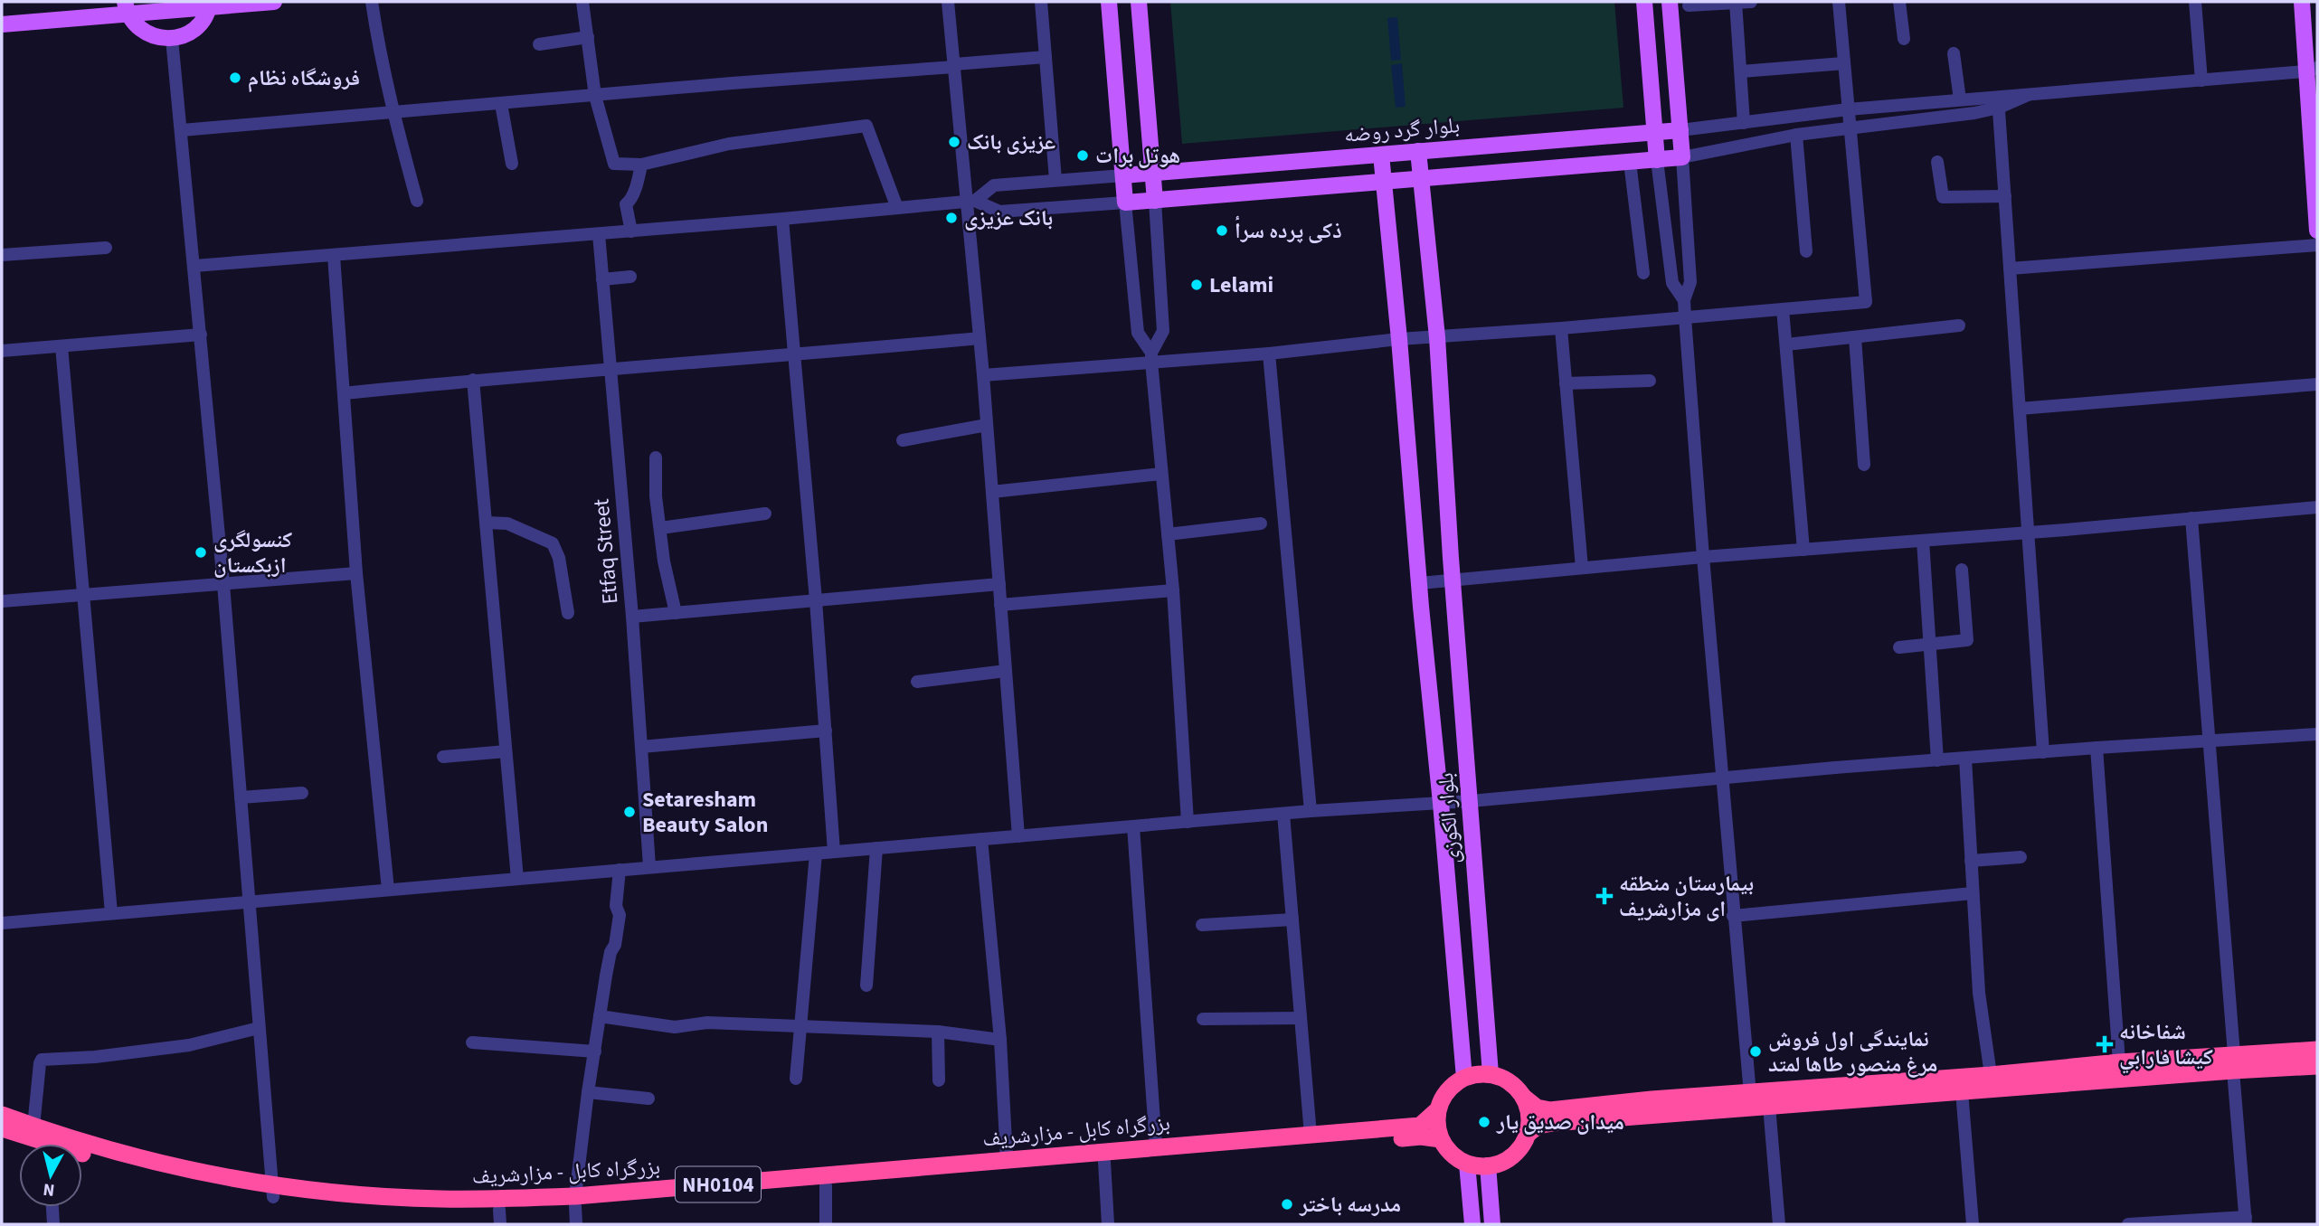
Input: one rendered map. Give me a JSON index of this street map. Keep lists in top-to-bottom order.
{
  "streets": {
    "highway": ["بزرگراه کابل - مزارشریف", "NH0104"],
    "main road": ["بلوار گرد روضه", "بلوار الکوزی"],
    "street": ["Etfaq Street"]
  },
  "crossings": [
    ["بلوار گرد روضه", "بلوار الکوزی"],
    ["بلوار الکوزی", "بزرگراه کابل - مزارشریف"],
    ["بلوار الکوزی", "NH0104"],
    ["بزرگراه کابل - مزارشریف", "NH0104"]
  ],
  "places": {
    "other": [
      "فروشگاه نظام",
      "عزیزی بانک",
      "هوتل برات",
      "بانک عزیزی",
      "ذکی پرده سرأ",
      "Lelami",
      "کنسولگری ازبکستان",
      "Setaresham Beauty Salon",
      "نمایندگی اول فروش مرغ منصور طاها لمتد",
      "میدان صدیق یار",
      "مدرسه باختر"
    ],
    "health": ["بیمارستان منطقه ای مزارشریف", "شفاخانه كيشا فارابي"]
  },
  "north": "bottom"
}
